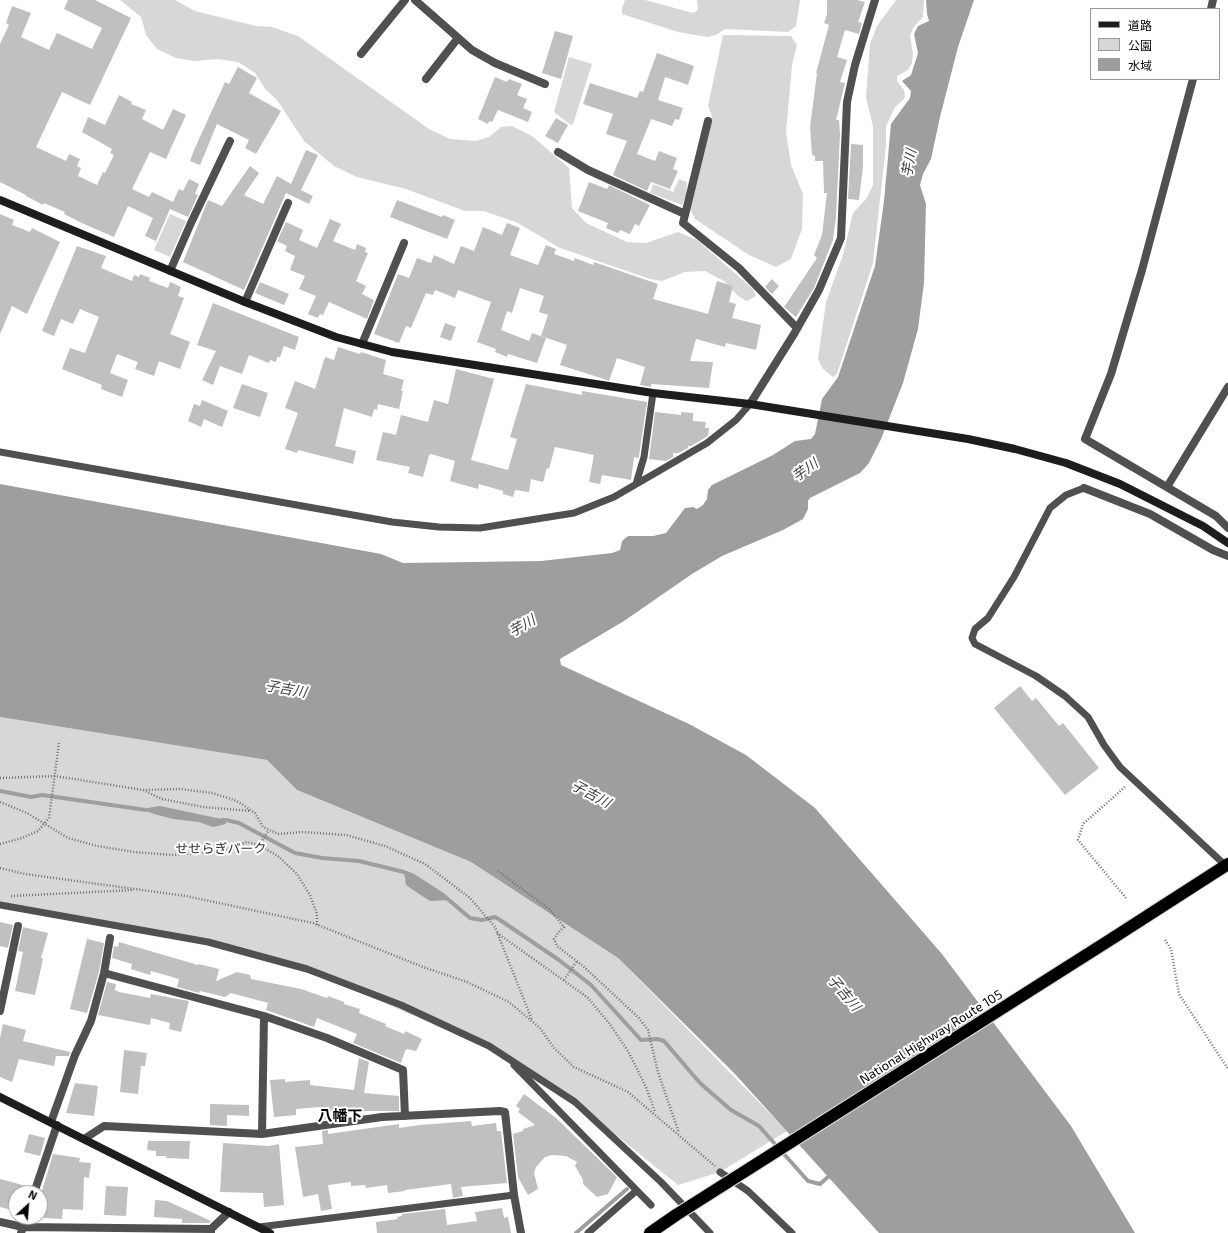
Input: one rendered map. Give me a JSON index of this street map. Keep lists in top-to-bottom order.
{
  "streets": {
    "highway": ["National Highway Route 105"]
  },
  "districts": ["八幡下"],
  "water": ["芋川", "子吉川"],
  "parks": ["せせらぎパーク"],
  "legend": ["道路", "公園", "水域"],
  "north": "top right"
}
